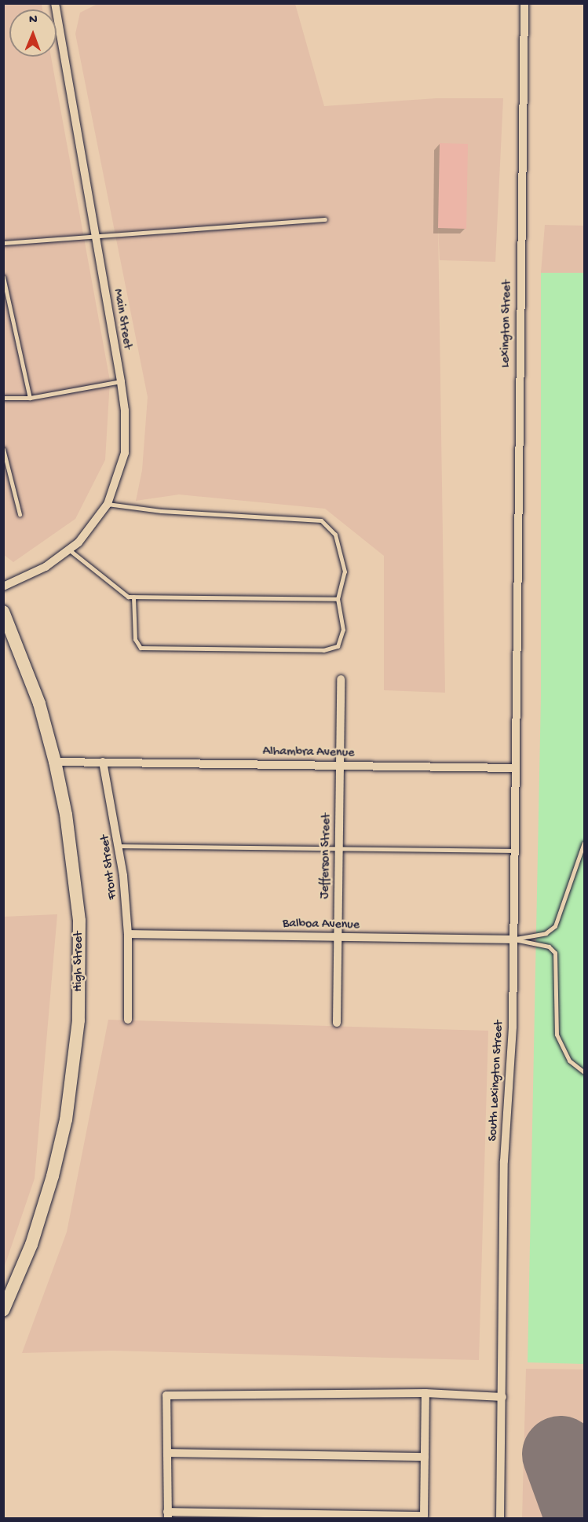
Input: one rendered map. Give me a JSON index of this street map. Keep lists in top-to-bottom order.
{
  "streets": {
    "main road": ["High Street"],
    "street": [
      "Main Street",
      "Lexington Street",
      "Alhambra Avenue",
      "Jefferson Street",
      "Front Street",
      "Balboa Avenue",
      "South Lexington Street"
    ]
  },
  "crossings": [
    ["Lexington Street", "South Lexington Street"],
    ["Alhambra Avenue", "Jefferson Street"],
    ["Alhambra Avenue", "Front Street"],
    ["Alhambra Avenue", "South Lexington Street"],
    ["Jefferson Street", "Balboa Avenue"],
    ["Front Street", "Balboa Avenue"],
    ["Balboa Avenue", "South Lexington Street"]
  ],
  "north": "top"
}
